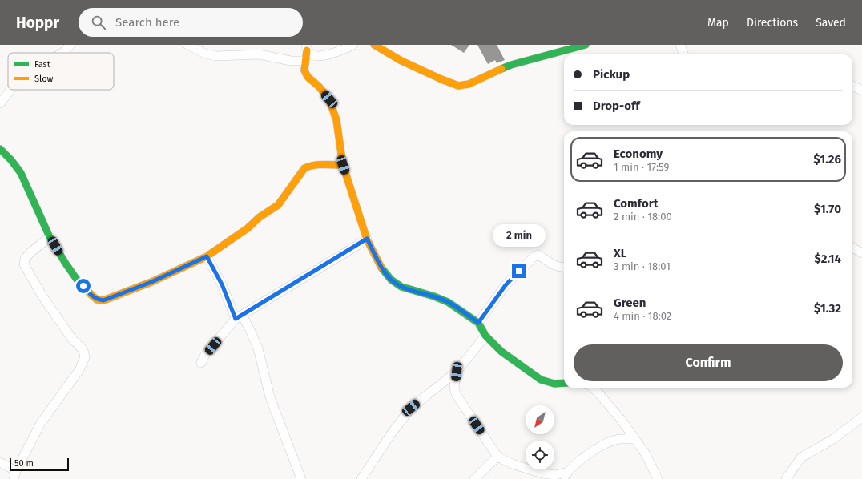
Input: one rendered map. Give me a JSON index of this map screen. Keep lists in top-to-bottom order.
{
  "legend": ["Fast", "Slow"],
  "scale_bar": "50 m",
  "north": "bottom left",
  "page": {
    "header": "Hoppr",
    "search": "Search here",
    "nav": ["Map", "Directions", "Saved"],
    "banner": ["Pickup", "Drop-off"],
    "list": [
      {
        "name": "Economy",
        "note": "1 min · 17:59",
        "value": "$1.26"
      },
      {
        "name": "Comfort",
        "note": "2 min · 18:00",
        "value": "$1.70"
      },
      {
        "name": "XL",
        "note": "3 min · 18:01",
        "value": "$2.14"
      },
      {
        "name": "Green",
        "note": "4 min · 18:02",
        "value": "$1.32"
      }
    ],
    "bubble": "2 min",
    "buttons": "Confirm",
    "scale": "50 m"
  }
}
